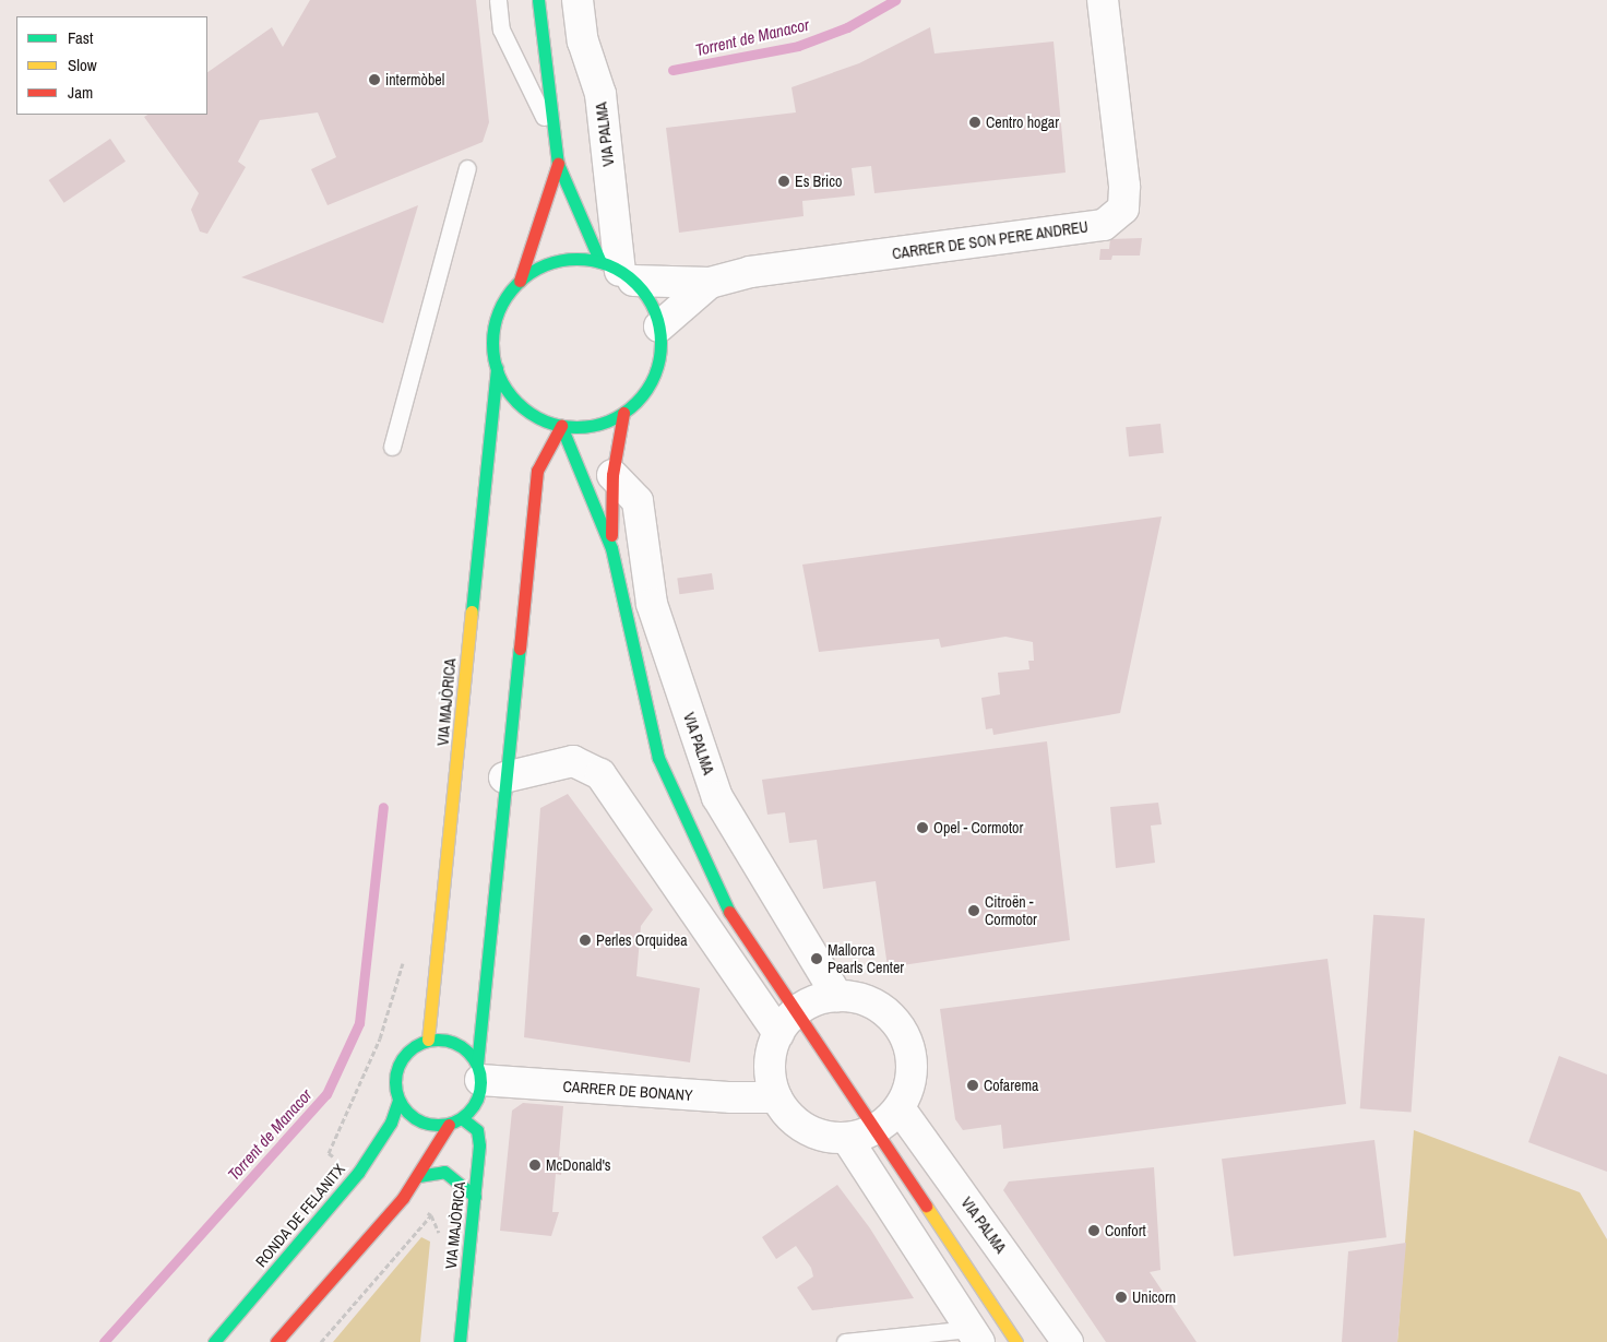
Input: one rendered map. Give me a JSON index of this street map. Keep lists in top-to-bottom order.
{
  "streets": {
    "main road": ["VIA MAJÒRICA", "RONDA DE FELANITX"],
    "street": ["VIA PALMA", "CARRER DE SON PERE ANDREU", "CARRER DE BONANY"]
  },
  "crossings": [
    ["VIA PALMA", "VIA MAJÒRICA"],
    ["VIA MAJÒRICA", "CARRER DE BONANY"],
    ["VIA MAJÒRICA", "RONDA DE FELANITX"],
    ["CARRER DE BONANY", "RONDA DE FELANITX"]
  ],
  "water": ["Torrent de Manacor"],
  "places": [
    "intermòbel",
    "Centro hogar",
    "Es Brico",
    "Opel - Cormotor",
    "Citroën - Cormotor",
    "Perles Orquidea",
    "Mallorca Pearls Center",
    "Cofarema",
    "McDonald's",
    "Confort",
    "Unicorn"
  ],
  "legend": ["Fast", "Slow", "Jam"]
}
